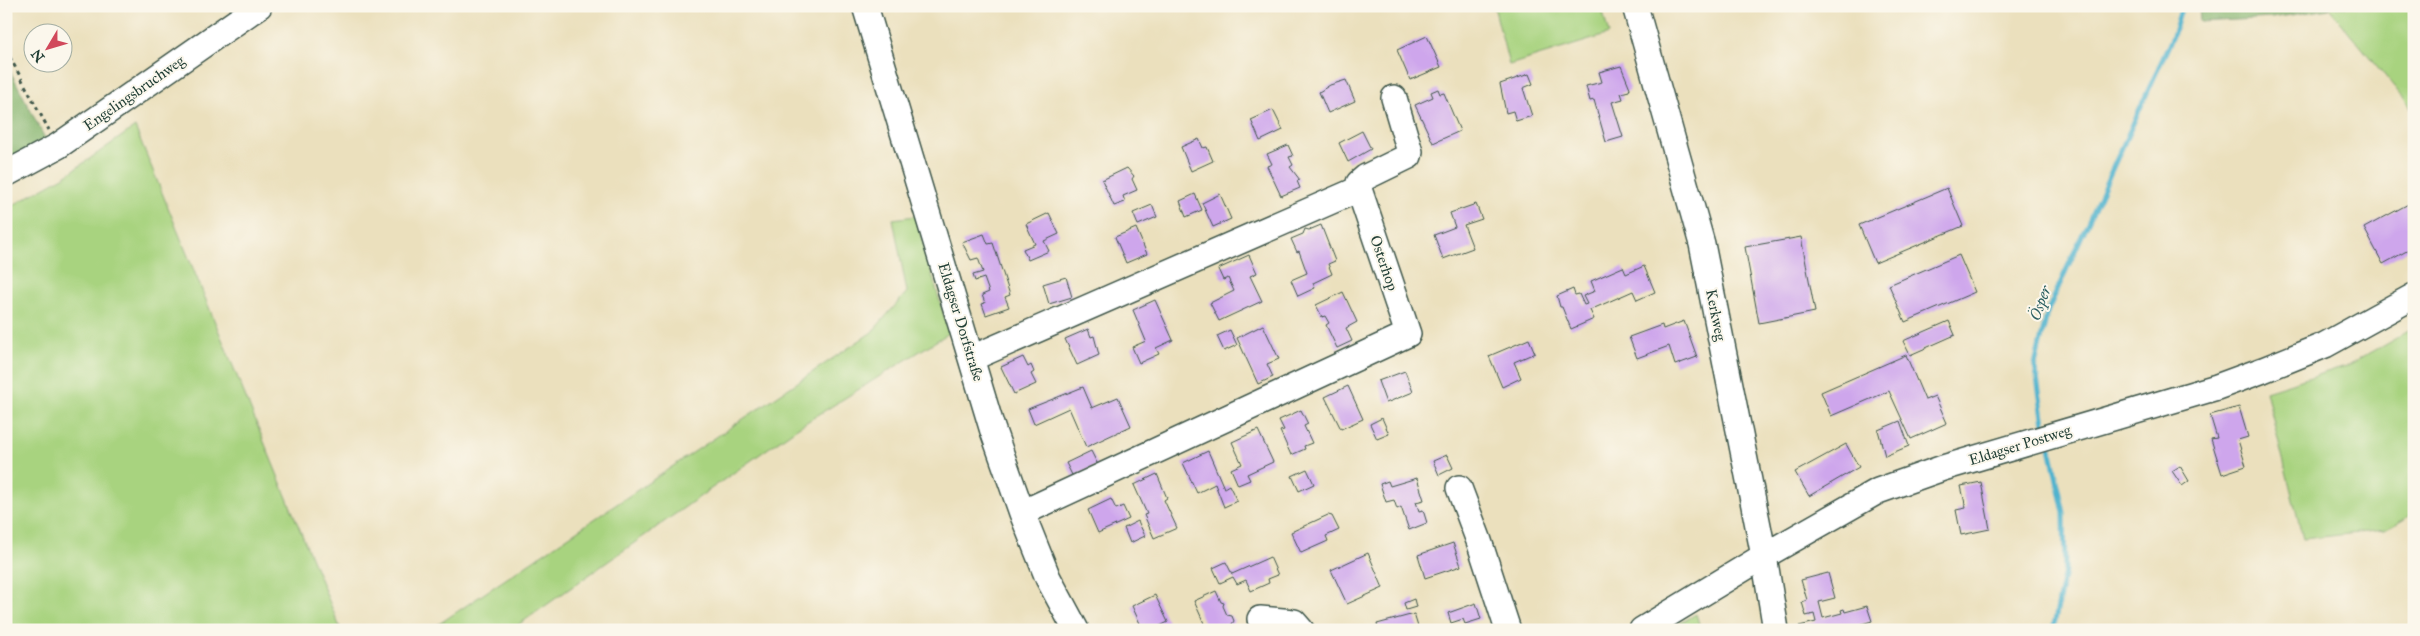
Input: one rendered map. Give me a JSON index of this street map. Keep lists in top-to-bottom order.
{
  "streets": {
    "street": [
      "Engelingsbruchweg",
      "Osterhop",
      "Kerkweg",
      "Eldagser Dorfstraße",
      "Eldagser Postweg"
    ]
  },
  "crossings": [
    ["Osterhop", "Eldagser Dorfstraße"],
    ["Kerkweg", "Eldagser Postweg"]
  ],
  "water": ["Ösper"],
  "north": "bottom left"
}
